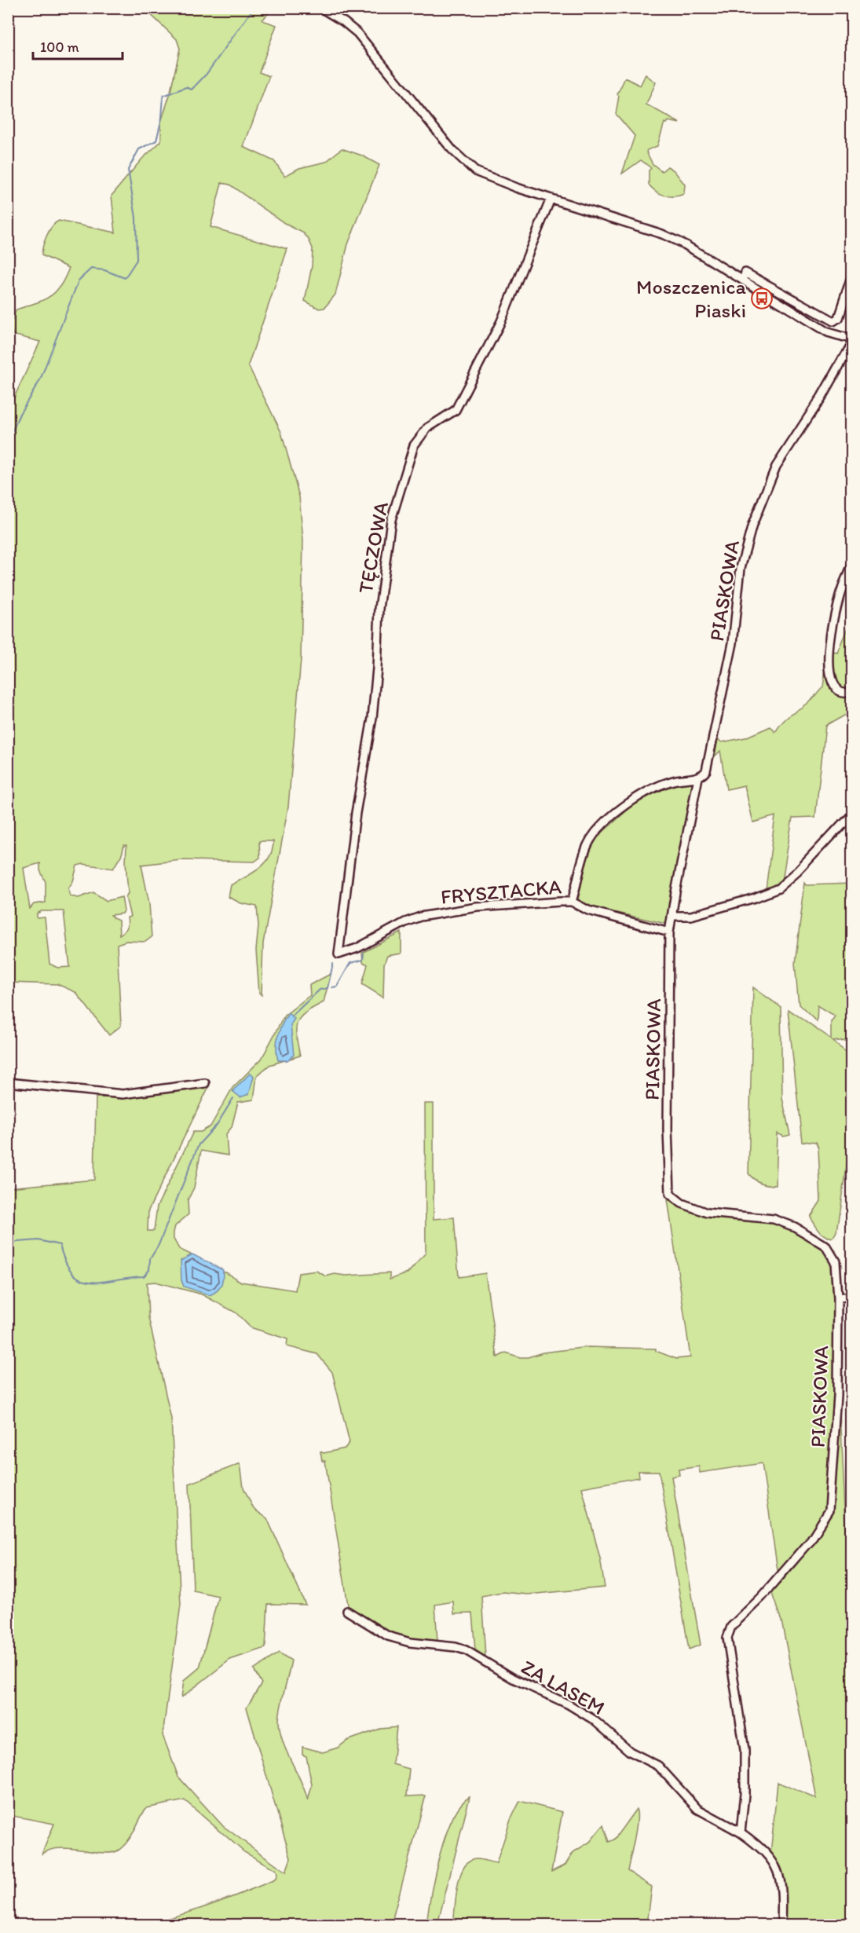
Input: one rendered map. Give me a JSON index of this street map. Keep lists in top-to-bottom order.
{
  "streets": {
    "street": [
      "TĘCZOWA",
      "PIASKOWA",
      "FRYSZTACKA",
      "ZA LASEM"
    ]
  },
  "crossings": [
    ["TĘCZOWA", "FRYSZTACKA"],
    ["PIASKOWA", "FRYSZTACKA"],
    ["PIASKOWA", "ZA LASEM"]
  ],
  "places": {
    "bus stop": ["Moszczenica Piaski"]
  },
  "scale_bar": "100 m"
}
